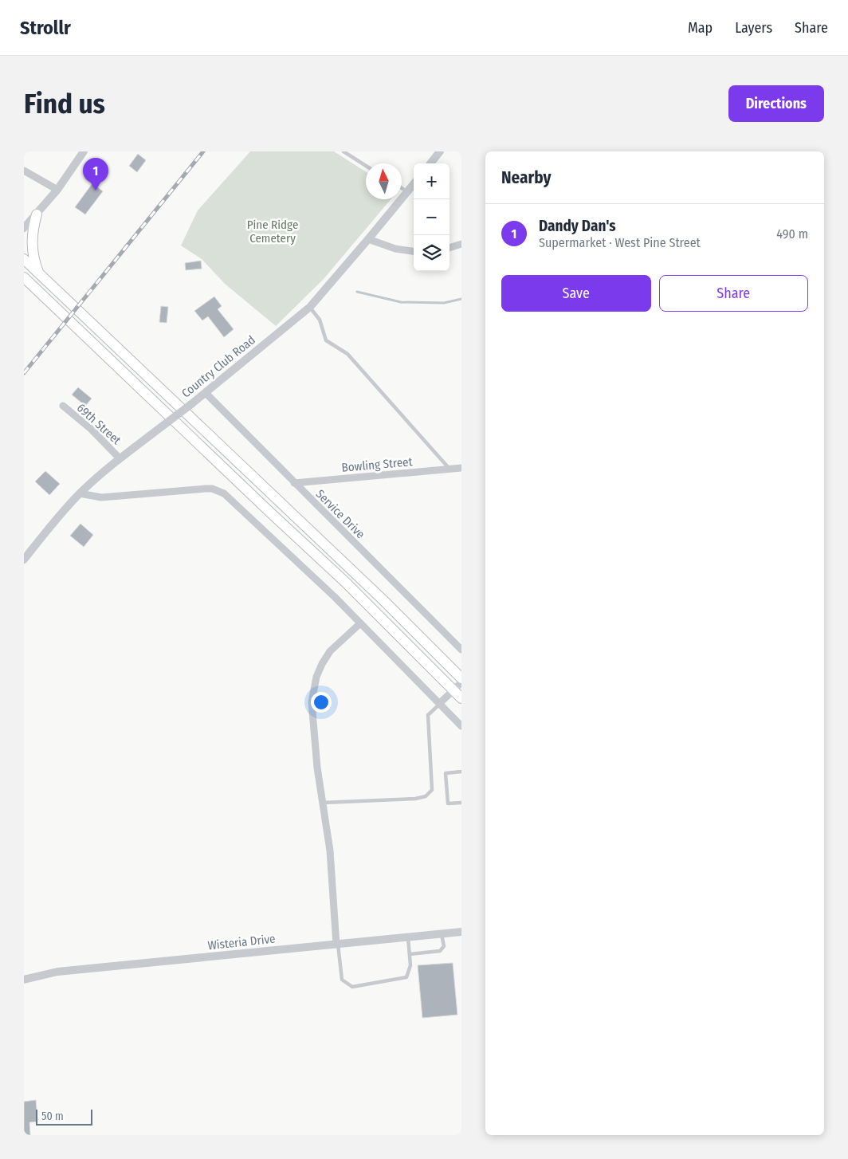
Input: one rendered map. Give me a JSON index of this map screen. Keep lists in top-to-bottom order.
{
  "streets": {
    "street": [
      "Country Club Road",
      "69th Street",
      "Bowling Street",
      "Service Drive",
      "Wisteria Drive"
    ]
  },
  "crossings": [
    ["Country Club Road", "69th Street"],
    ["Country Club Road", "Service Drive"],
    ["Bowling Street", "Service Drive"]
  ],
  "parks": ["Pine Ridge Cemetery"],
  "scale_bar": "50 m",
  "north": "top",
  "page": {
    "header": "Strollr",
    "nav": ["Map", "Layers", "Share"],
    "buttons": [
      "Directions",
      ["Save", "Share"]
    ],
    "title": "Find us",
    "heading": "Nearby",
    "pins": "1",
    "map_buttons": ["+", "−"],
    "list": [
      {
        "mark": "1",
        "name": "Dandy Dan's",
        "note": "Supermarket · West Pine Street",
        "value": "490 m"
      }
    ],
    "scale": "50 m"
  }
}
